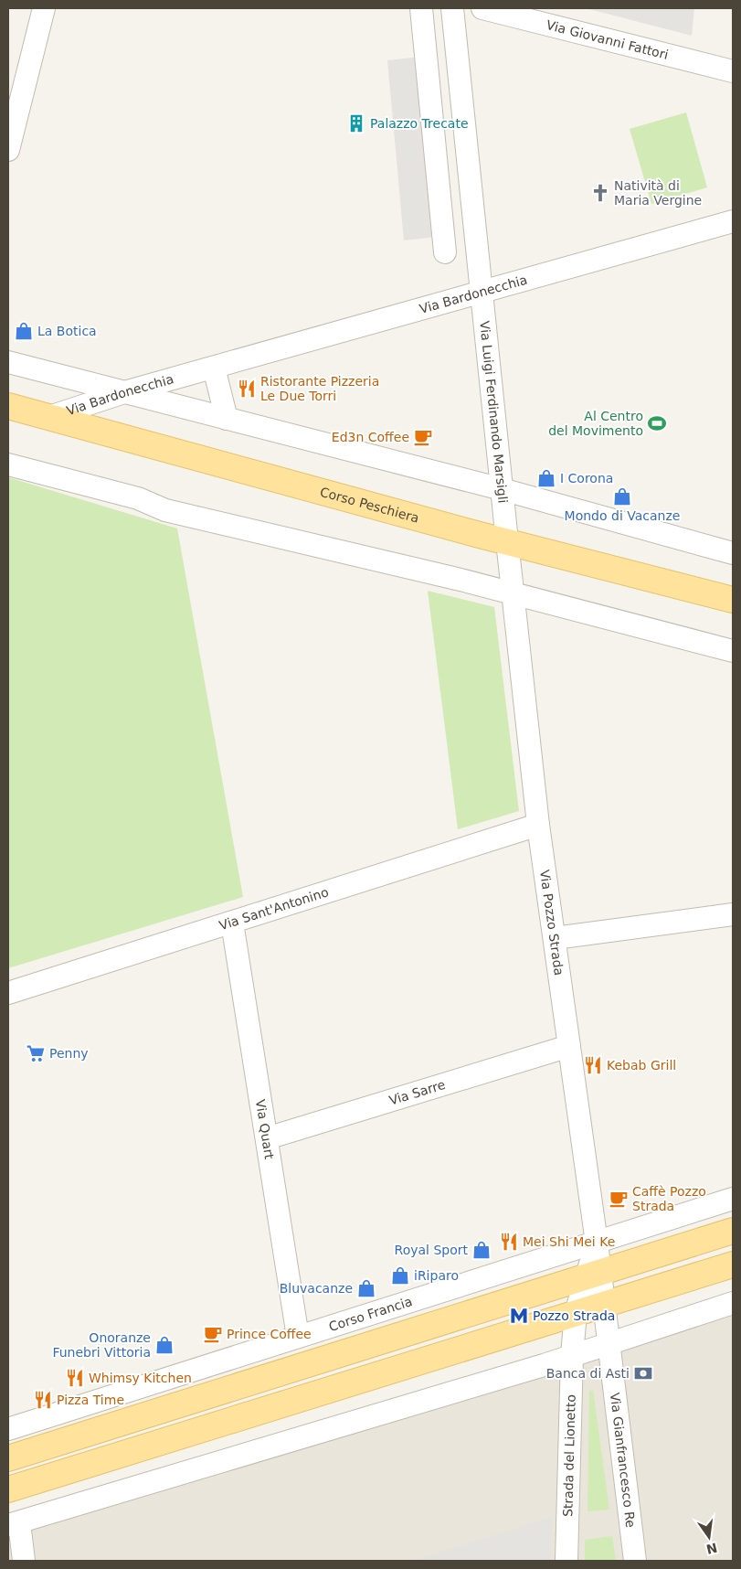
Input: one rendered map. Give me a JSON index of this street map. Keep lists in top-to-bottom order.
{
  "streets": {
    "main road": ["Corso Peschiera"],
    "street": [
      "Via Giovanni Fattori",
      "Via Bardonecchia",
      "Via Luigi Ferdinando Marsigli",
      "Via Sant'Antonino",
      "Via Pozzo Strada",
      "Via Sarre",
      "Via Quart",
      "Corso Francia",
      "Strada del Lionetto",
      "Via Gianfrancesco Re"
    ]
  },
  "crossings": [
    ["Via Bardonecchia", "Via Luigi Ferdinando Marsigli"],
    ["Via Bardonecchia", "Corso Peschiera"],
    ["Via Luigi Ferdinando Marsigli", "Corso Peschiera"],
    ["Via Luigi Ferdinando Marsigli", "Via Pozzo Strada"],
    ["Corso Peschiera", "Via Pozzo Strada"],
    ["Via Sant'Antonino", "Via Pozzo Strada"],
    ["Via Sant'Antonino", "Via Quart"],
    ["Via Pozzo Strada", "Via Sarre"],
    ["Via Pozzo Strada", "Corso Francia"],
    ["Via Pozzo Strada", "Strada del Lionetto"],
    ["Via Pozzo Strada", "Via Gianfrancesco Re"],
    ["Via Sarre", "Via Quart"],
    ["Via Quart", "Corso Francia"]
  ],
  "places": {
    "building": ["Palazzo Trecate"],
    "church": ["Natività di Maria Vergine"],
    "shop": [
      "La Botica",
      "I Corona",
      "Mondo di Vacanze",
      "Royal Sport",
      "iRiparo",
      "Bluvacanze",
      "Onoranze Funebri Vittoria"
    ],
    "restaurant": [
      "Ristorante Pizzeria Le Due Torri",
      "Kebab Grill",
      "Mei Shi Mei Ke",
      "Whimsy Kitchen",
      "Pizza Time"
    ],
    "sports": ["Al Centro del Movimento"],
    "cafe": ["Ed3n Coffee", "Caffè Pozzo Strada", "Prince Coffee"],
    "supermarket": ["Penny"],
    "metro station": ["Pozzo Strada"],
    "bank": ["Banca di Asti"]
  },
  "north": "bottom"
}
